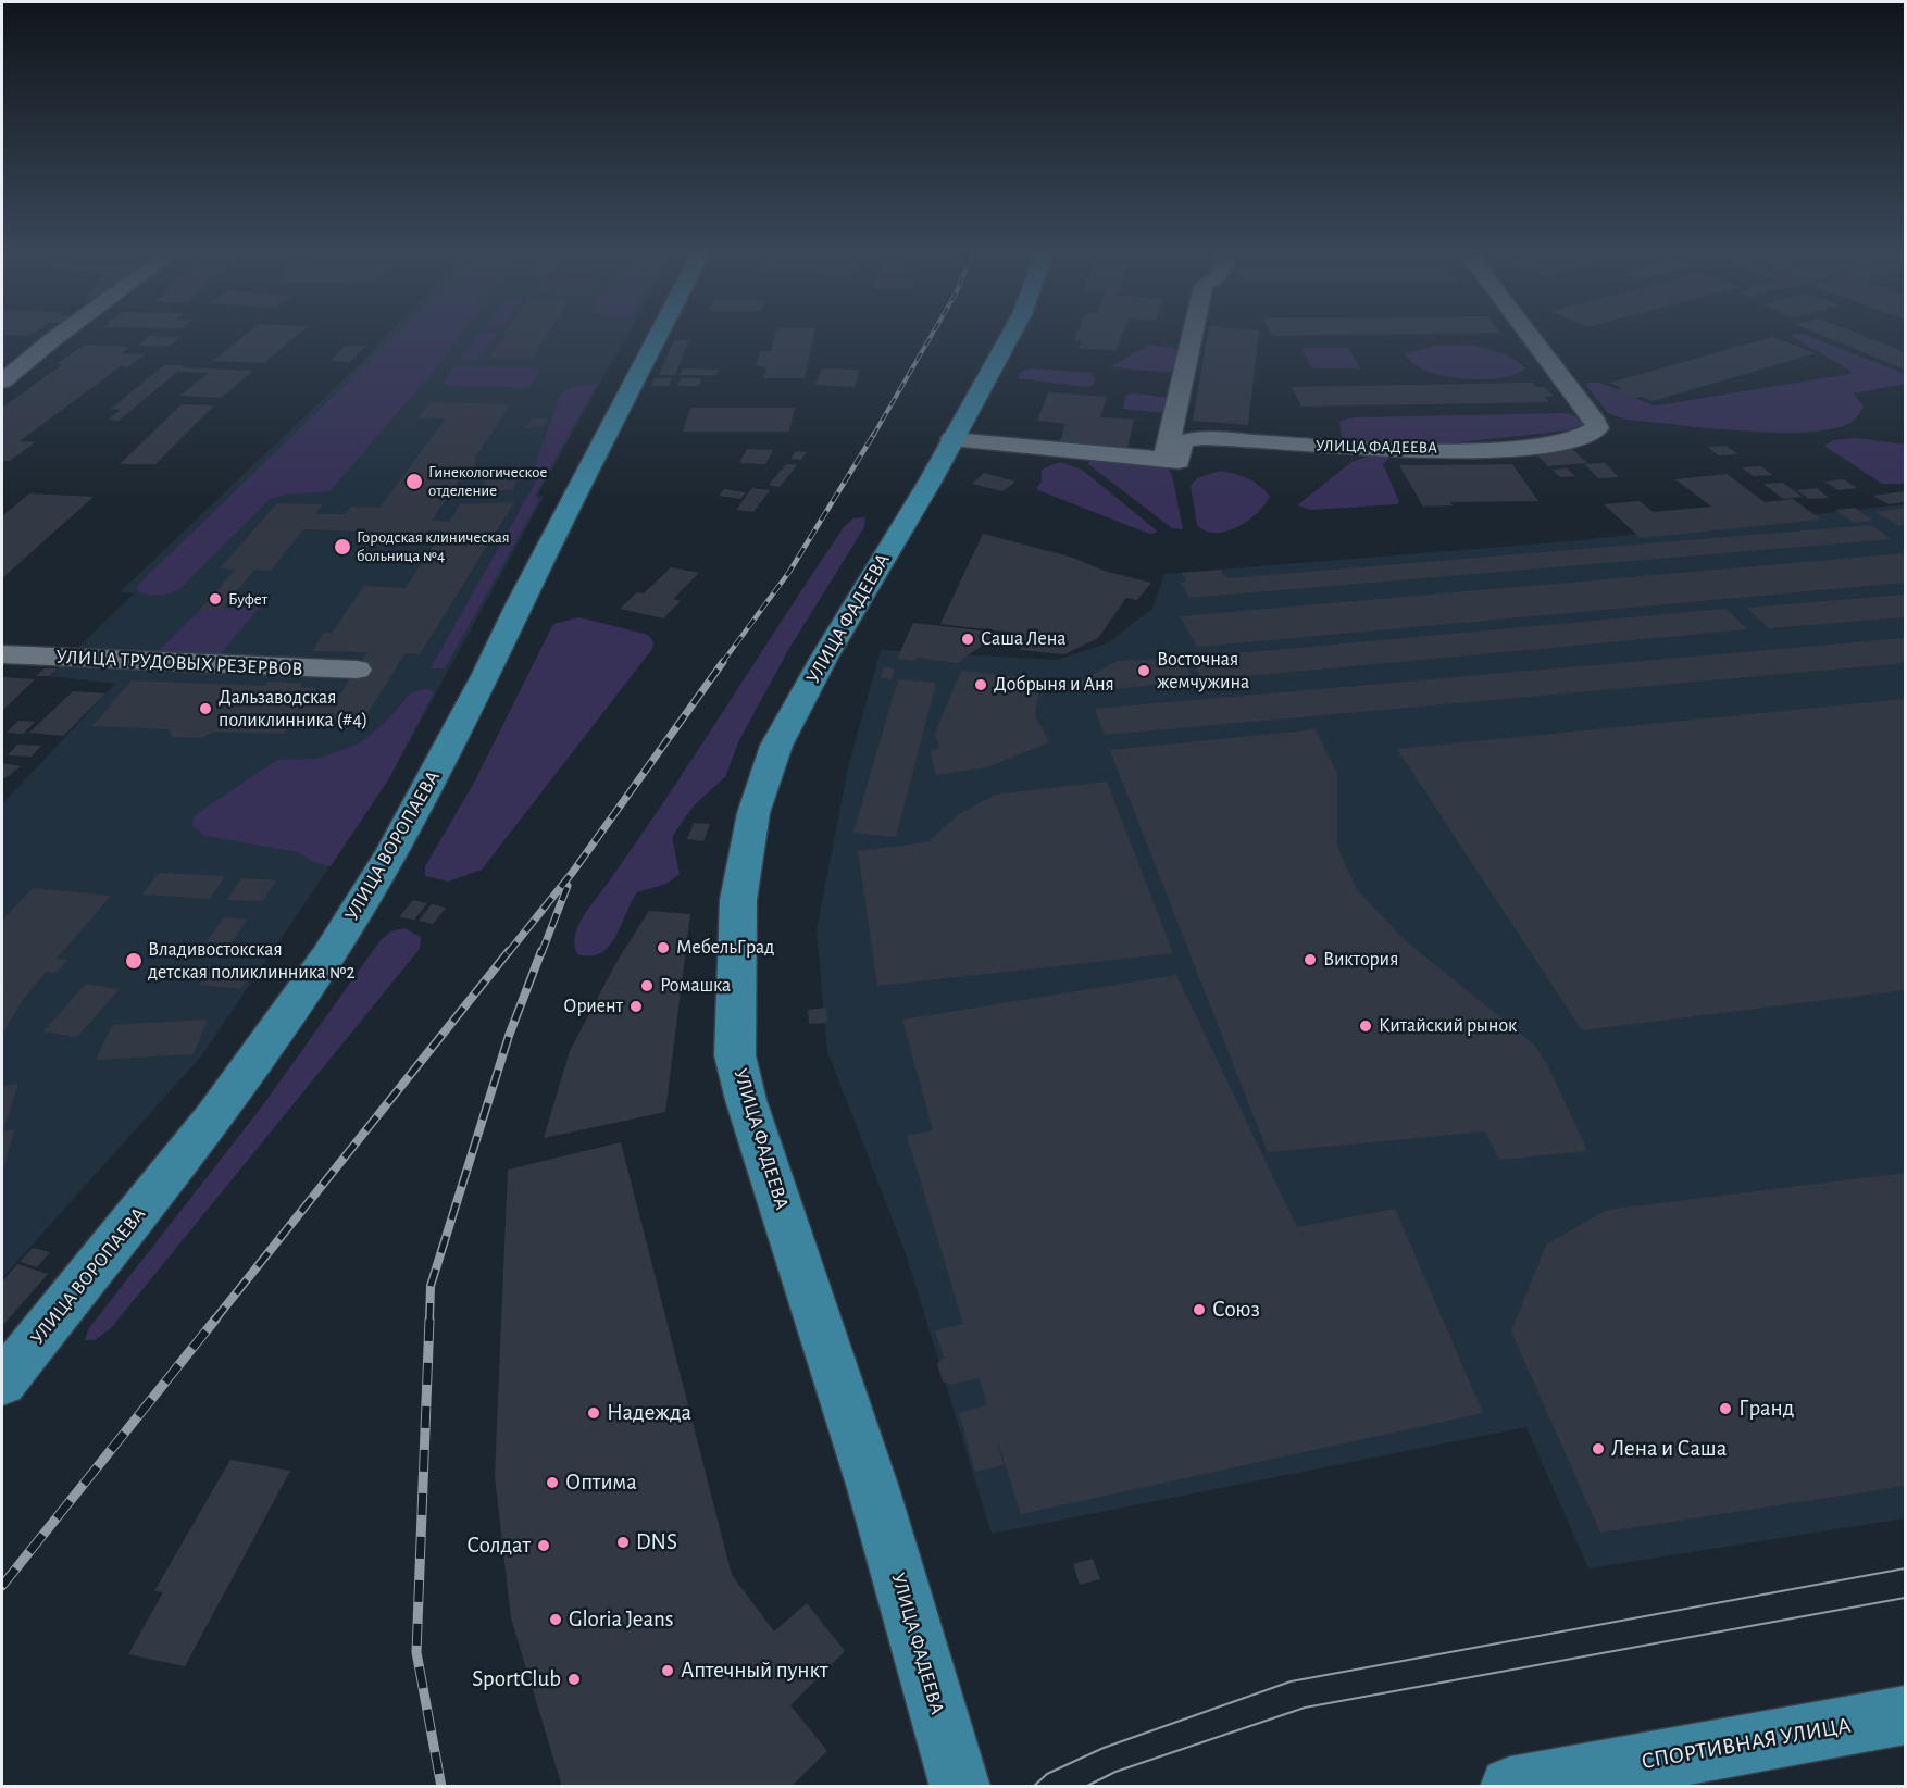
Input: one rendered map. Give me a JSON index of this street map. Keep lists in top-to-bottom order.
{
  "streets": {
    "main road": ["УЛИЦА ФАДЕЕВА", "УЛИЦА ВОРОПАЕВА", "СПОРТИВНАЯ УЛИЦА"],
    "street": ["УЛИЦА ТРУДОВЫХ РЕЗЕРВОВ"]
  },
  "places": [
    "Гинекологическое отделение",
    "Городская клиническая больница №4",
    "Буфет",
    "Саша Лена",
    "Восточная жемчужина",
    "Добрыня и Аня",
    "Дальзаводская поликлинника (#4)",
    "МебельГрад",
    "Виктория",
    "Владивостокская детская поликлинника №2",
    "Ромашка",
    "Ориент",
    "Китайский рынок",
    "Союз",
    "Гранд",
    "Надежда",
    "Лена и Саша",
    "Оптима",
    "DNS",
    "Солдат",
    "Gloria Jeans",
    "Аптечный пункт",
    "SportClub"
  ]
}
